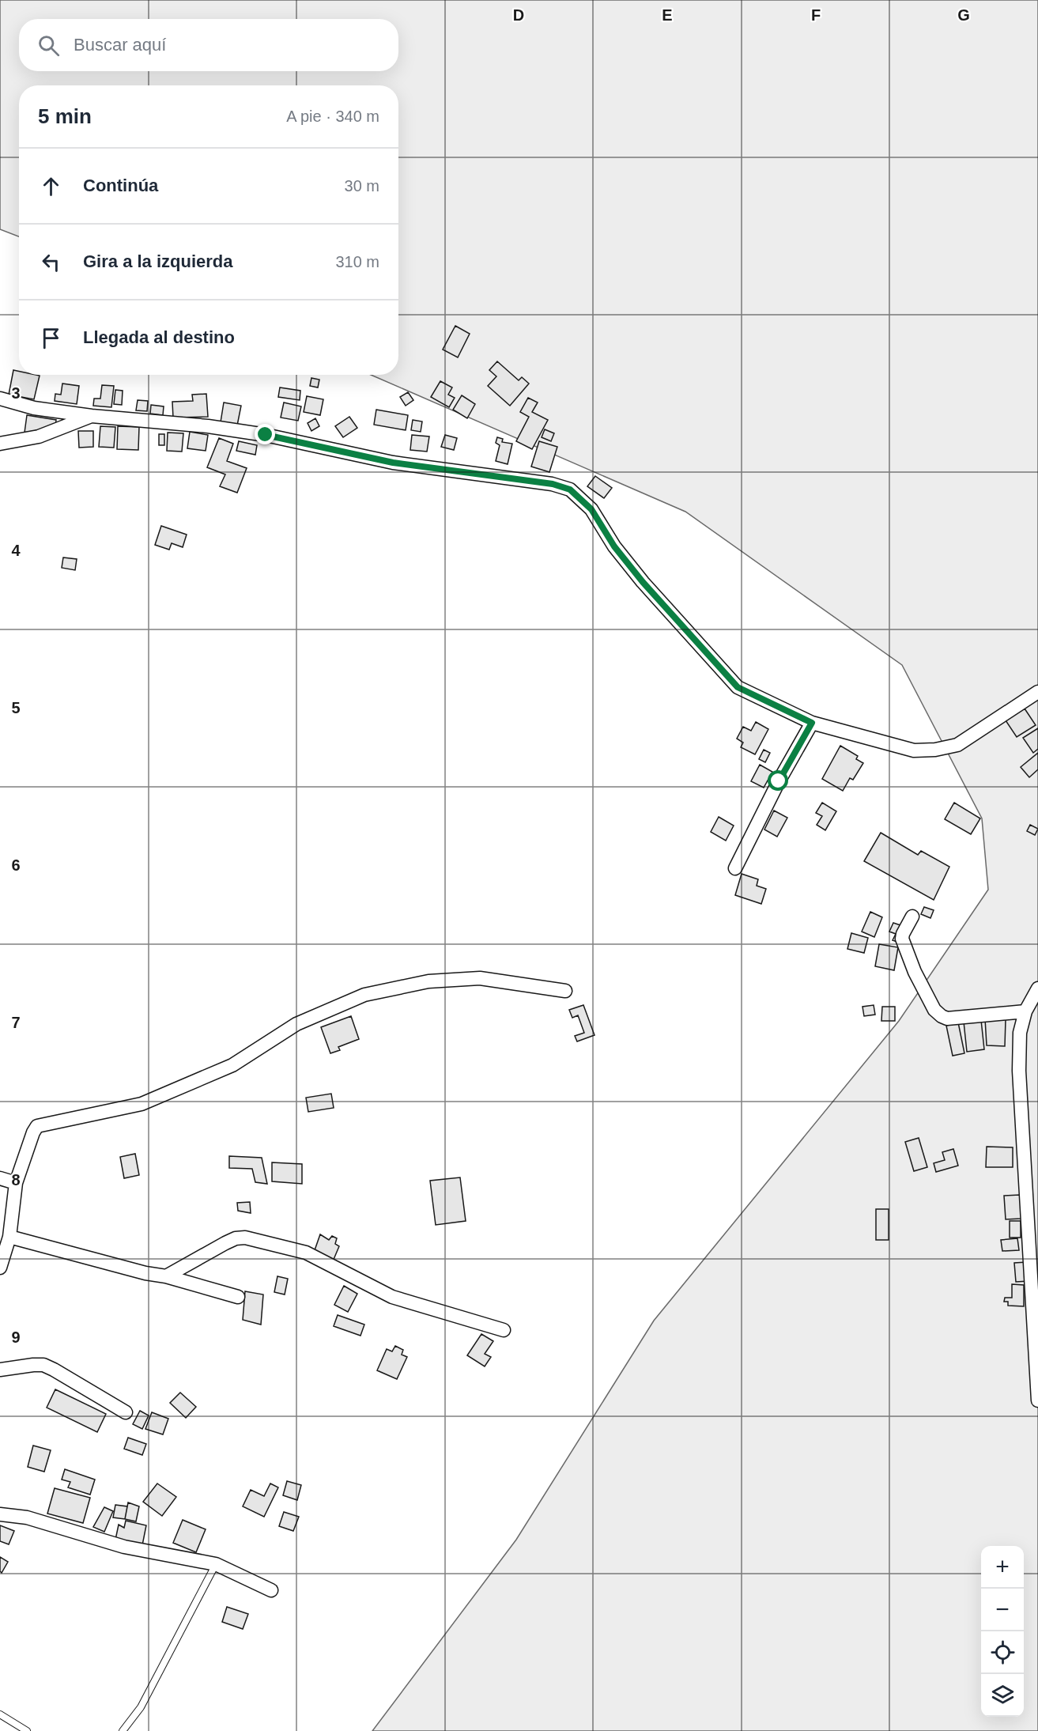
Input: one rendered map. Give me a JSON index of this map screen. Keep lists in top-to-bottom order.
{
  "page": {
    "search": "Buscar aquí",
    "heading": ["5 min", "A pie · 340 m"],
    "list": [
      ["Continúa", "30 m"],
      ["Gira a la izquierda", "310 m"],
      "Llegada al destino"
    ],
    "map_buttons": ["+", "−"]
  },
  "grid": {
    "columns": [
      "D",
      "E",
      "F",
      "G"
    ],
    "rows": [
      "3",
      "4",
      "5",
      "6",
      "7",
      "8",
      "9"
    ]
  }
}
